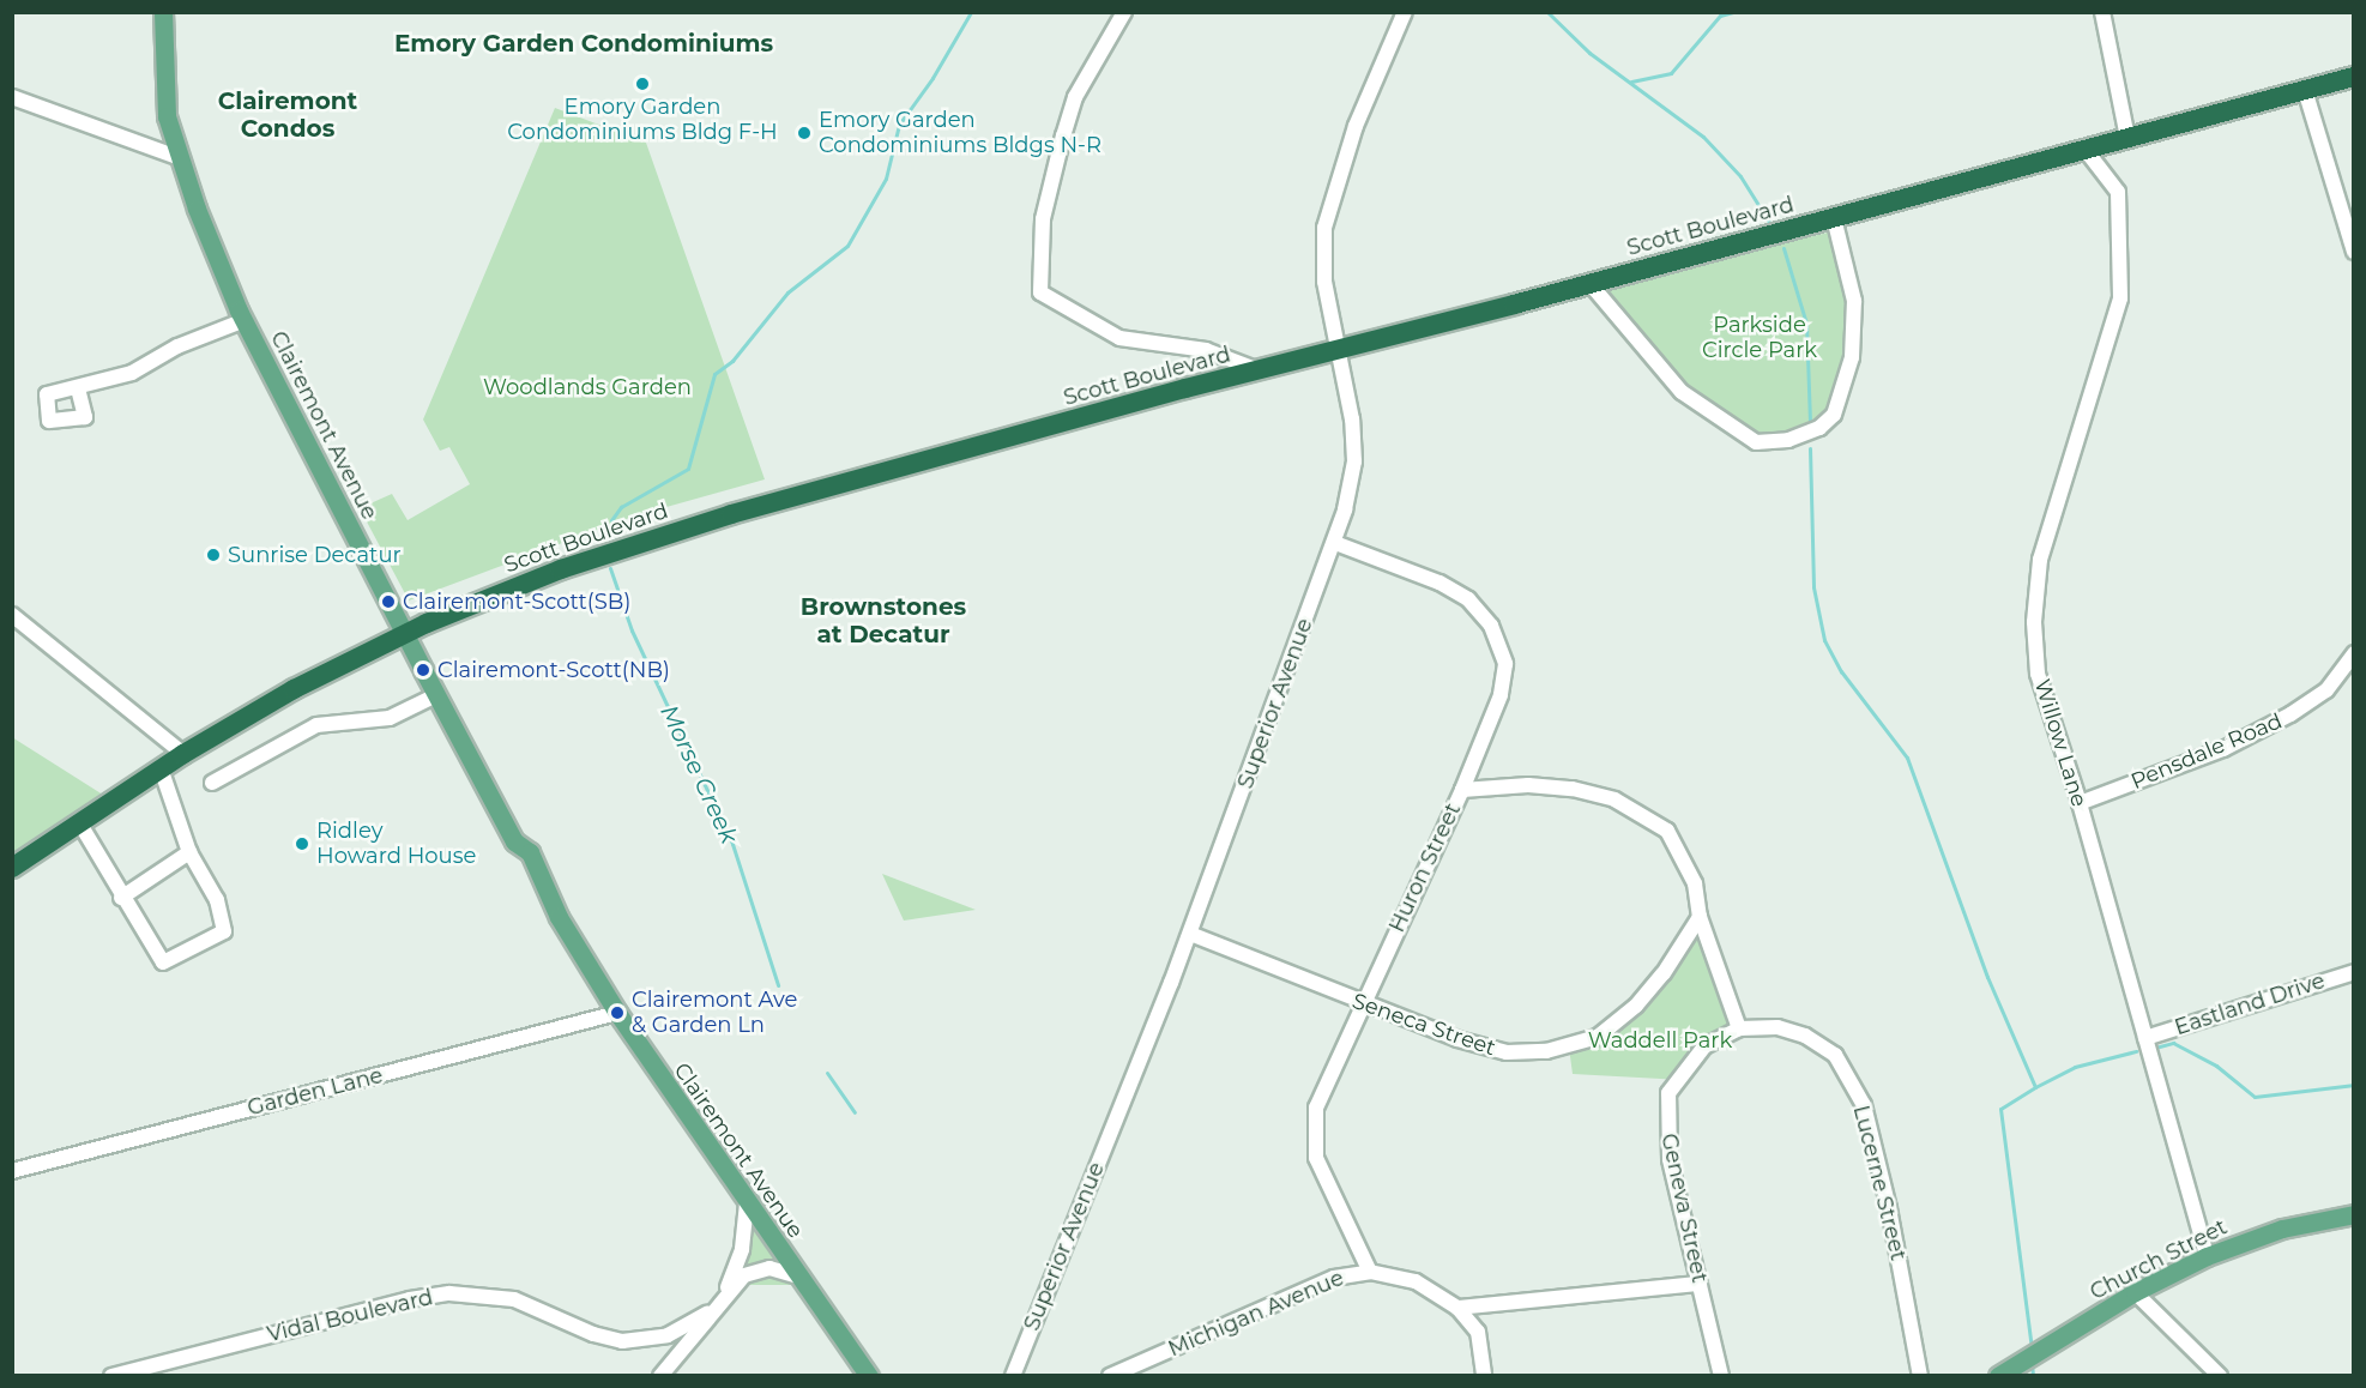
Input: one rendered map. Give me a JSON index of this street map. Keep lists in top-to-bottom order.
{
  "streets": {
    "highway": ["Scott Boulevard"],
    "main road": ["Clairemont Avenue", "Church Street"],
    "street": [
      "Superior Avenue",
      "Willow Lane",
      "Pensdale Road",
      "Huron Street",
      "Eastland Drive",
      "Seneca Street",
      "Garden Lane",
      "Lucerne Street",
      "Geneva Street",
      "Michigan Avenue",
      "Vidal Boulevard"
    ]
  },
  "crossings": [
    ["Scott Boulevard", "Clairemont Avenue"],
    ["Scott Boulevard", "Superior Avenue"],
    ["Scott Boulevard", "Willow Lane"],
    ["Clairemont Avenue", "Garden Lane"],
    ["Superior Avenue", "Huron Street"],
    ["Superior Avenue", "Seneca Street"],
    ["Willow Lane", "Pensdale Road"],
    ["Willow Lane", "Eastland Drive"],
    ["Willow Lane", "Church Street"],
    ["Huron Street", "Seneca Street"],
    ["Huron Street", "Michigan Avenue"],
    ["Lucerne Street", "Geneva Street"]
  ],
  "districts": ["Emory Garden Condominiums", "Clairemont Condos", "Brownstones at Decatur"],
  "water": ["Morse Creek"],
  "parks": ["Parkside Circle Park", "Woodlands Garden", "Waddell Park"],
  "places": [
    "Emory Garden Condominiums Bldg F-H",
    "Emory Garden Condominiums Bldgs N-R",
    "Sunrise Decatur",
    "Clairemont-Scott(SB)",
    "Clairemont-Scott(NB)",
    "Ridley Howard House",
    "Clairemont Ave & Garden Ln"
  ]
}
